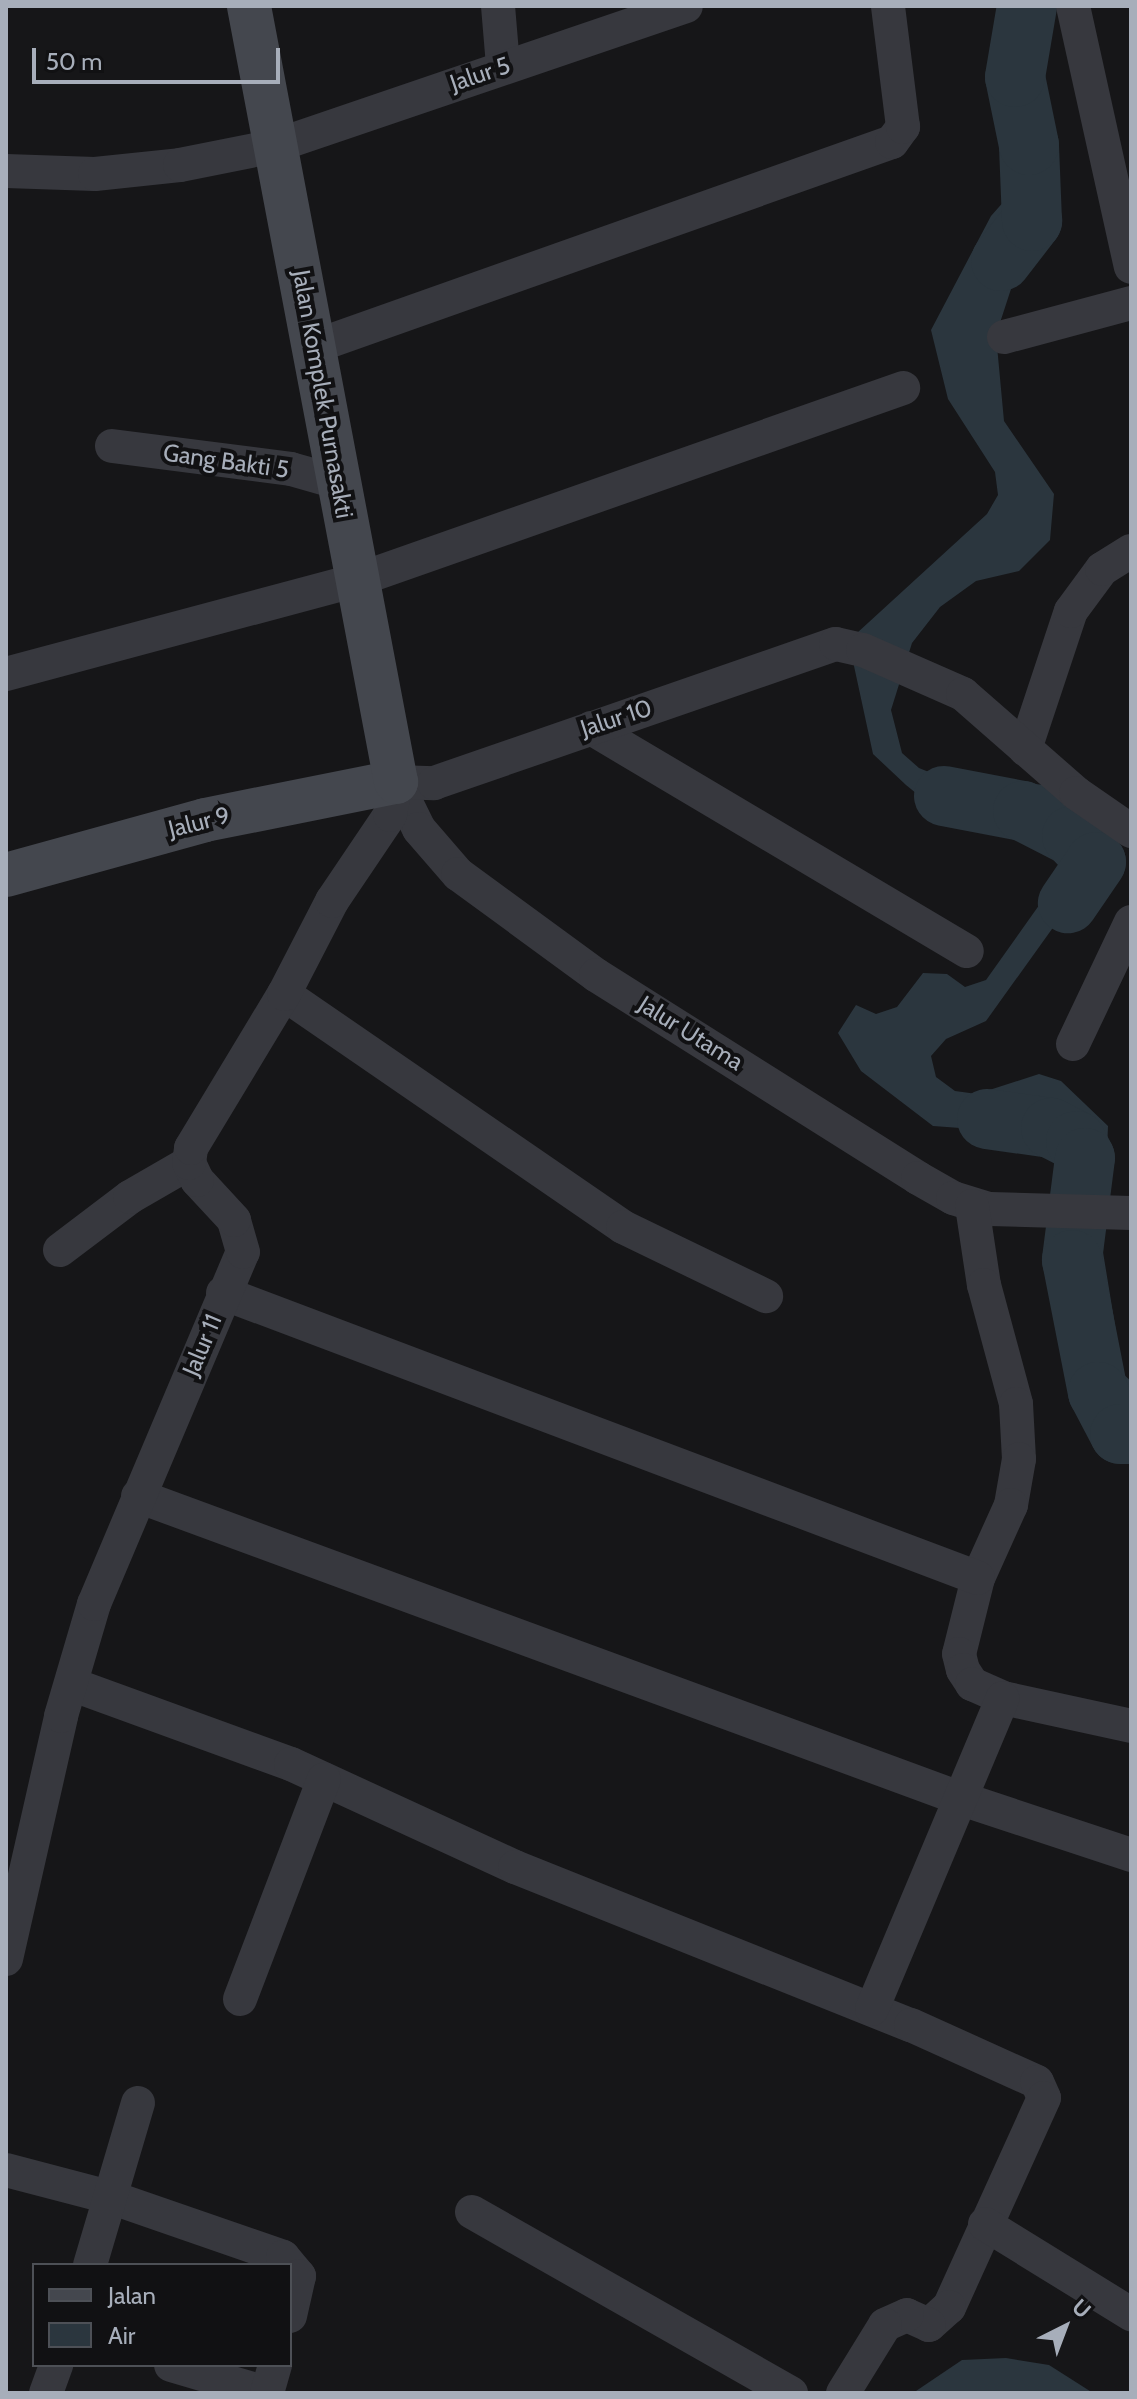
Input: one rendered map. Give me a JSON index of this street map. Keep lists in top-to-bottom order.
{
  "streets": {
    "street": [
      "Jalur 5",
      "Jalan Komplek Purnasakti",
      "Gang Bakti 5",
      "Jalur 10",
      "Jalur 9",
      "Jalur Utama",
      "Jalur 11"
    ]
  },
  "crossings": [
    ["Jalur 5", "Jalan Komplek Purnasakti"],
    ["Jalan Komplek Purnasakti", "Gang Bakti 5"],
    ["Jalan Komplek Purnasakti", "Jalur 10"],
    ["Jalan Komplek Purnasakti", "Jalur 9"],
    ["Jalan Komplek Purnasakti", "Jalur Utama"],
    ["Jalur 10", "Jalur 9"],
    ["Jalur 10", "Jalur Utama"],
    ["Jalur 9", "Jalur Utama"]
  ],
  "legend": ["Jalan", "Air"],
  "scale_bar": "50 m",
  "north": "top right"
}
